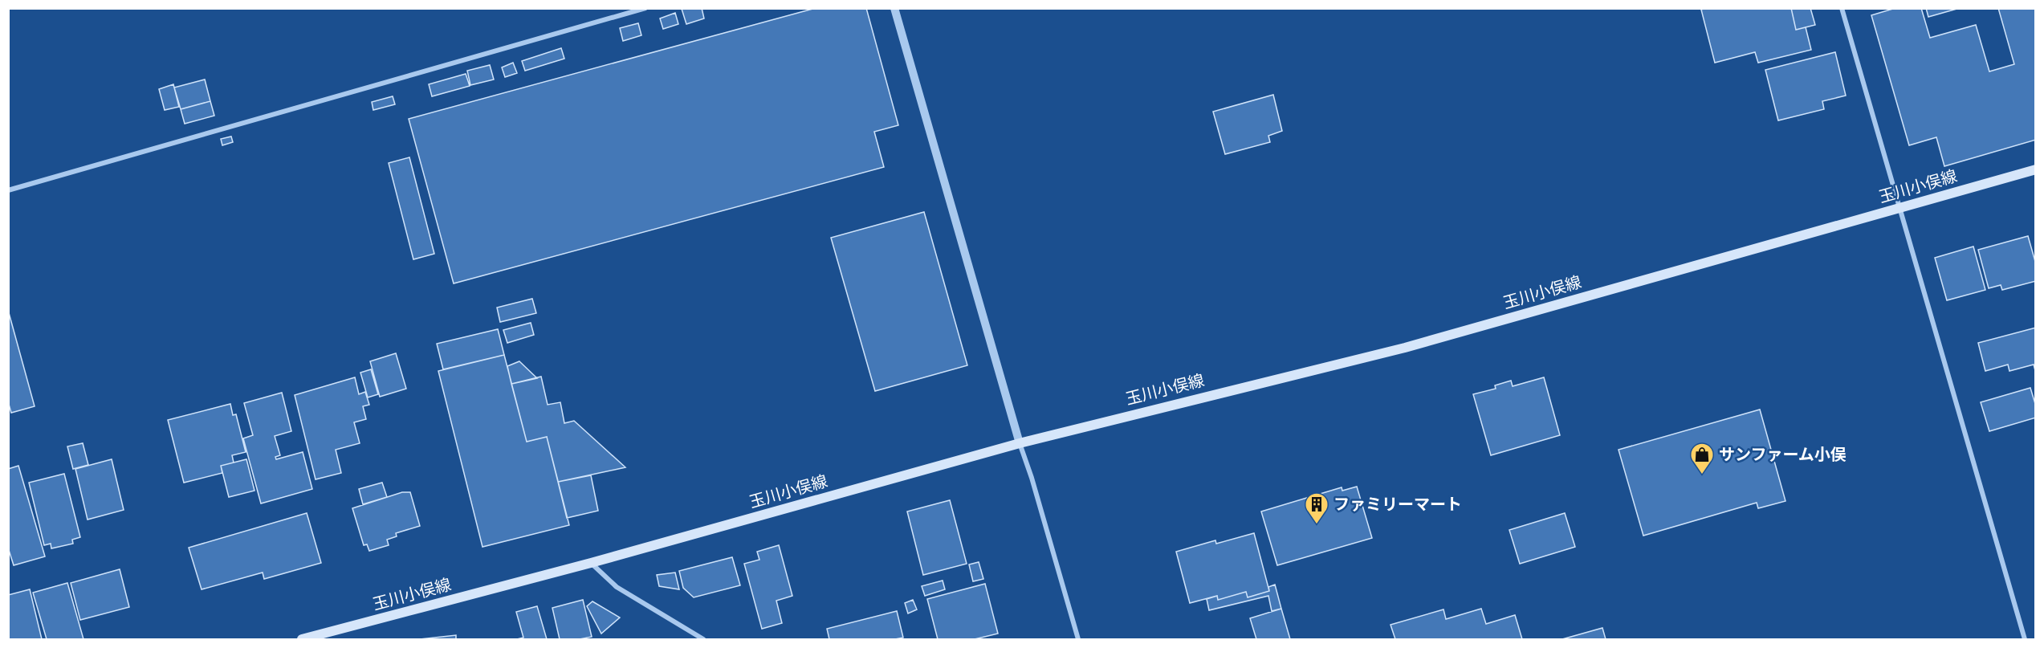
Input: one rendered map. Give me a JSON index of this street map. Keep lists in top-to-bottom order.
{
  "streets": {
    "main road": ["玉川小俣線"]
  },
  "places": {
    "shop": ["サンファーム小俣"],
    "building": ["ファミリーマート"]
  }
}
